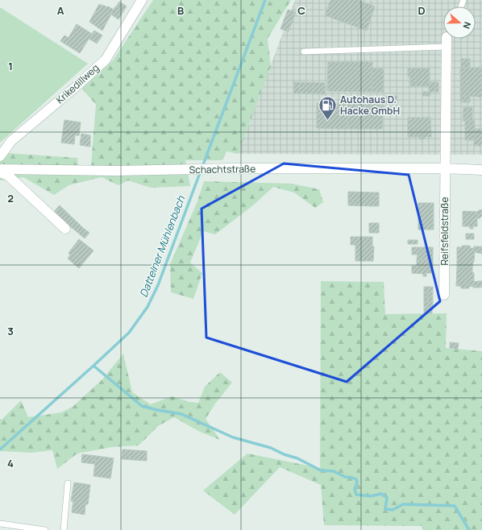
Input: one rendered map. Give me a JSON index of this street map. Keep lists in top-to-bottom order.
{
  "streets": {
    "street": ["Krikedillweg", "Schachtstraße", "Reifsfeldstraße"]
  },
  "crossings": [
    ["Schachtstraße", "Reifsfeldstraße"]
  ],
  "water": ["Dattelner Mühlenbach"],
  "places": {
    "fuel station": ["Autohaus D. Hacke GmbH"]
  },
  "north": "right",
  "grid": {
    "columns": [
      "A",
      "B",
      "C",
      "D"
    ],
    "rows": [
      "1",
      "2",
      "3",
      "4"
    ]
  }
}
